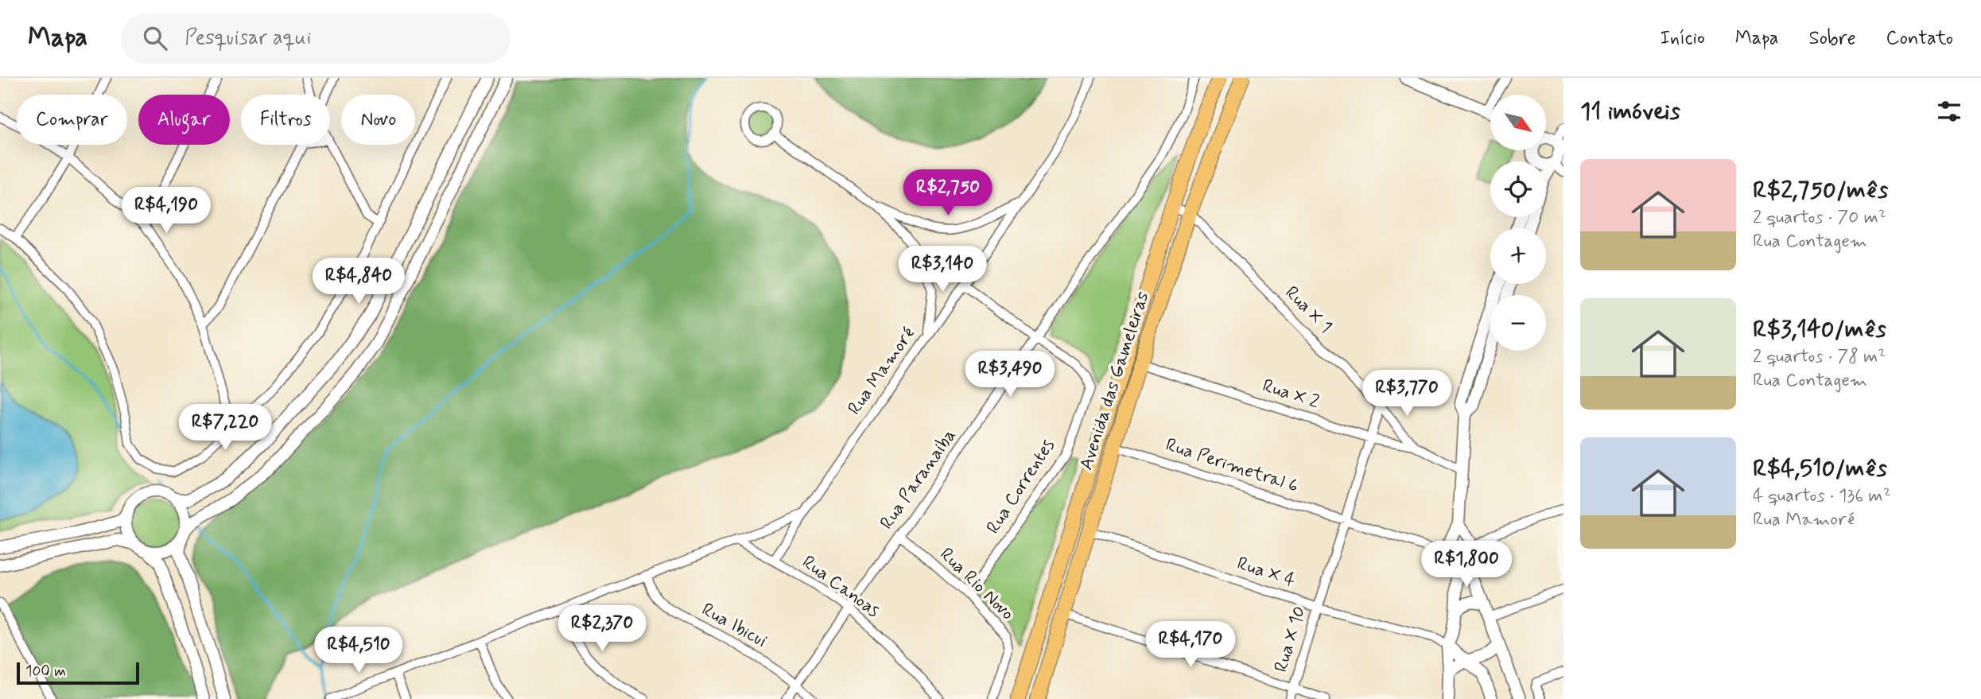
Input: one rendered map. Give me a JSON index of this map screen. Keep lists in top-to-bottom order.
{
  "streets": {
    "main road": ["Avenida das Gameleiras"],
    "street": [
      "Rua X 1",
      "Rua Mamoré",
      "Rua X 2",
      "Rua Perimetral 6",
      "Rua Paranaiba",
      "Rua Correntes",
      "Rua X 4",
      "Rua Rio Novo",
      "Rua Canoas",
      "Rua Ibicui",
      "Rua X 10"
    ]
  },
  "crossings": [
    ["Rua X 1", "Avenida das Gameleiras"],
    ["Rua X 1", "Rua X 2"],
    ["Rua X 1", "Rua X 10"],
    ["Rua Mamoré", "Rua Correntes"],
    ["Rua Mamoré", "Rua Canoas"],
    ["Avenida das Gameleiras", "Rua X 2"],
    ["Avenida das Gameleiras", "Rua Perimetral 6"],
    ["Avenida das Gameleiras", "Rua X 4"],
    ["Rua X 2", "Rua X 10"],
    ["Rua Perimetral 6", "Rua X 10"],
    ["Rua Paranaiba", "Rua Correntes"],
    ["Rua Paranaiba", "Rua Rio Novo"],
    ["Rua Paranaiba", "Rua Canoas"],
    ["Rua Paranaiba", "Rua Ibicui"],
    ["Rua Correntes", "Rua Rio Novo"],
    ["Rua X 4", "Rua X 10"]
  ],
  "scale_bar": "100 m",
  "north": "bottom right",
  "page": {
    "header": "Mapa",
    "search": "Pesquisar aqui",
    "nav": [
      "Início",
      "Mapa",
      "Sobre",
      "Contato"
    ],
    "heading": "11 imóveis",
    "map_buttons": ["+", "−"],
    "chip": [
      "Comprar",
      "Alugar",
      "Filtros",
      "Novo"
    ],
    "list": [
      {
        "name": "R$2,750/mês",
        "note": "2 quartos · 70 m² · Rua Contagem"
      },
      {
        "name": "R$3,140/mês",
        "note": "2 quartos · 78 m² · Rua Contagem"
      },
      {
        "name": "R$4,510/mês",
        "note": "4 quartos · 136 m² · Rua Mamoré"
      }
    ],
    "price": [
      "R$2,750",
      "R$4,190",
      "R$3,140",
      "R$4,840",
      "R$3,490",
      "R$3,770",
      "R$7,220",
      "R$1,800",
      "R$2,370",
      "R$4,170",
      "R$4,510"
    ],
    "scale": "100 m"
  }
}
